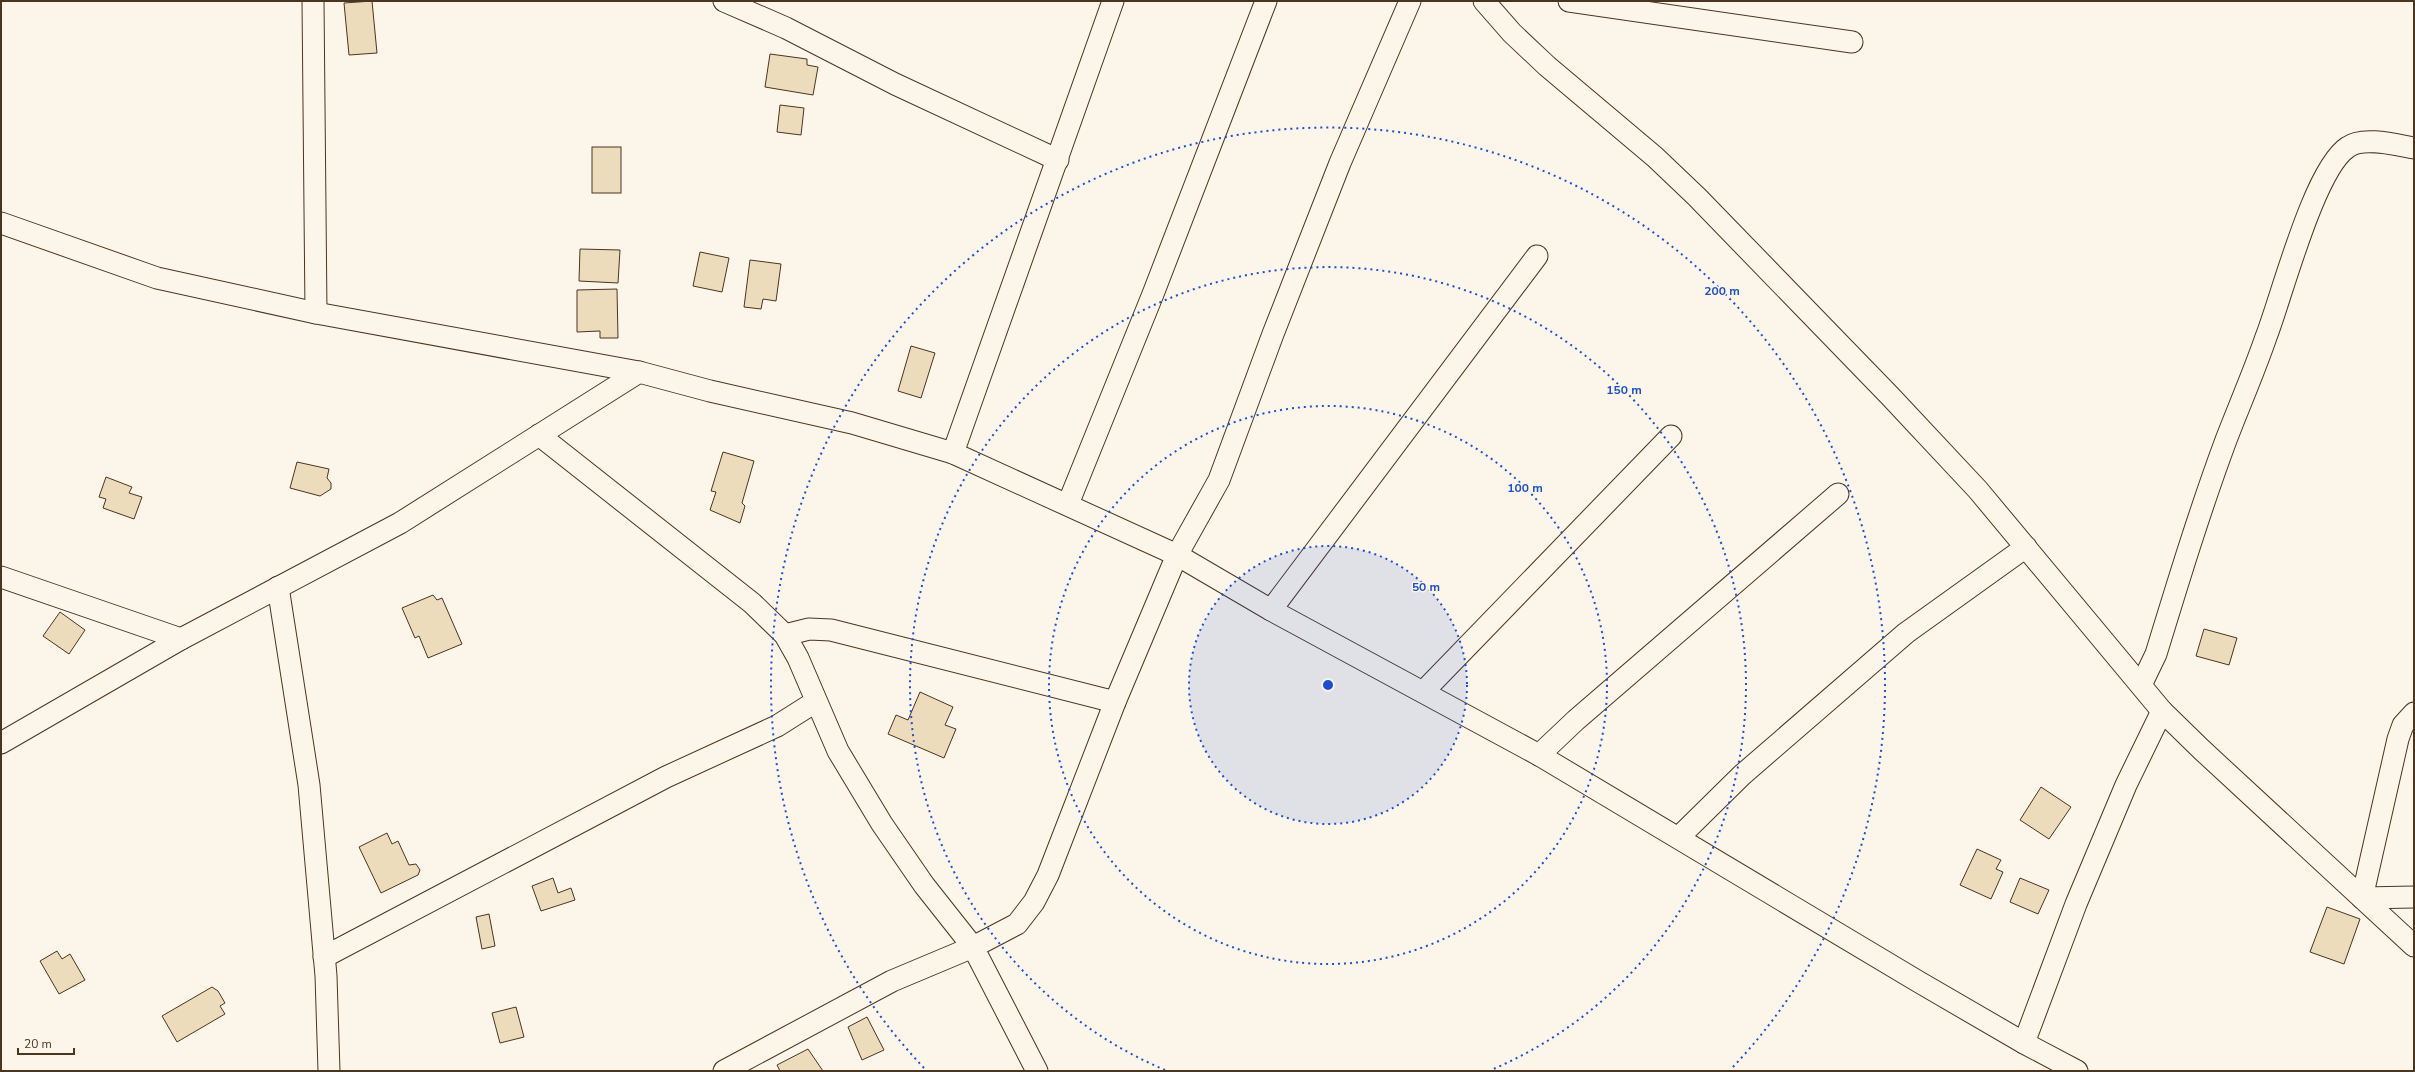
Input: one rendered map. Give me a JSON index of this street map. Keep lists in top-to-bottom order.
{
  "scale_bar": "20 m",
  "rings": [
    "200 m",
    "150 m",
    "100 m",
    "50 m"
  ]
}
